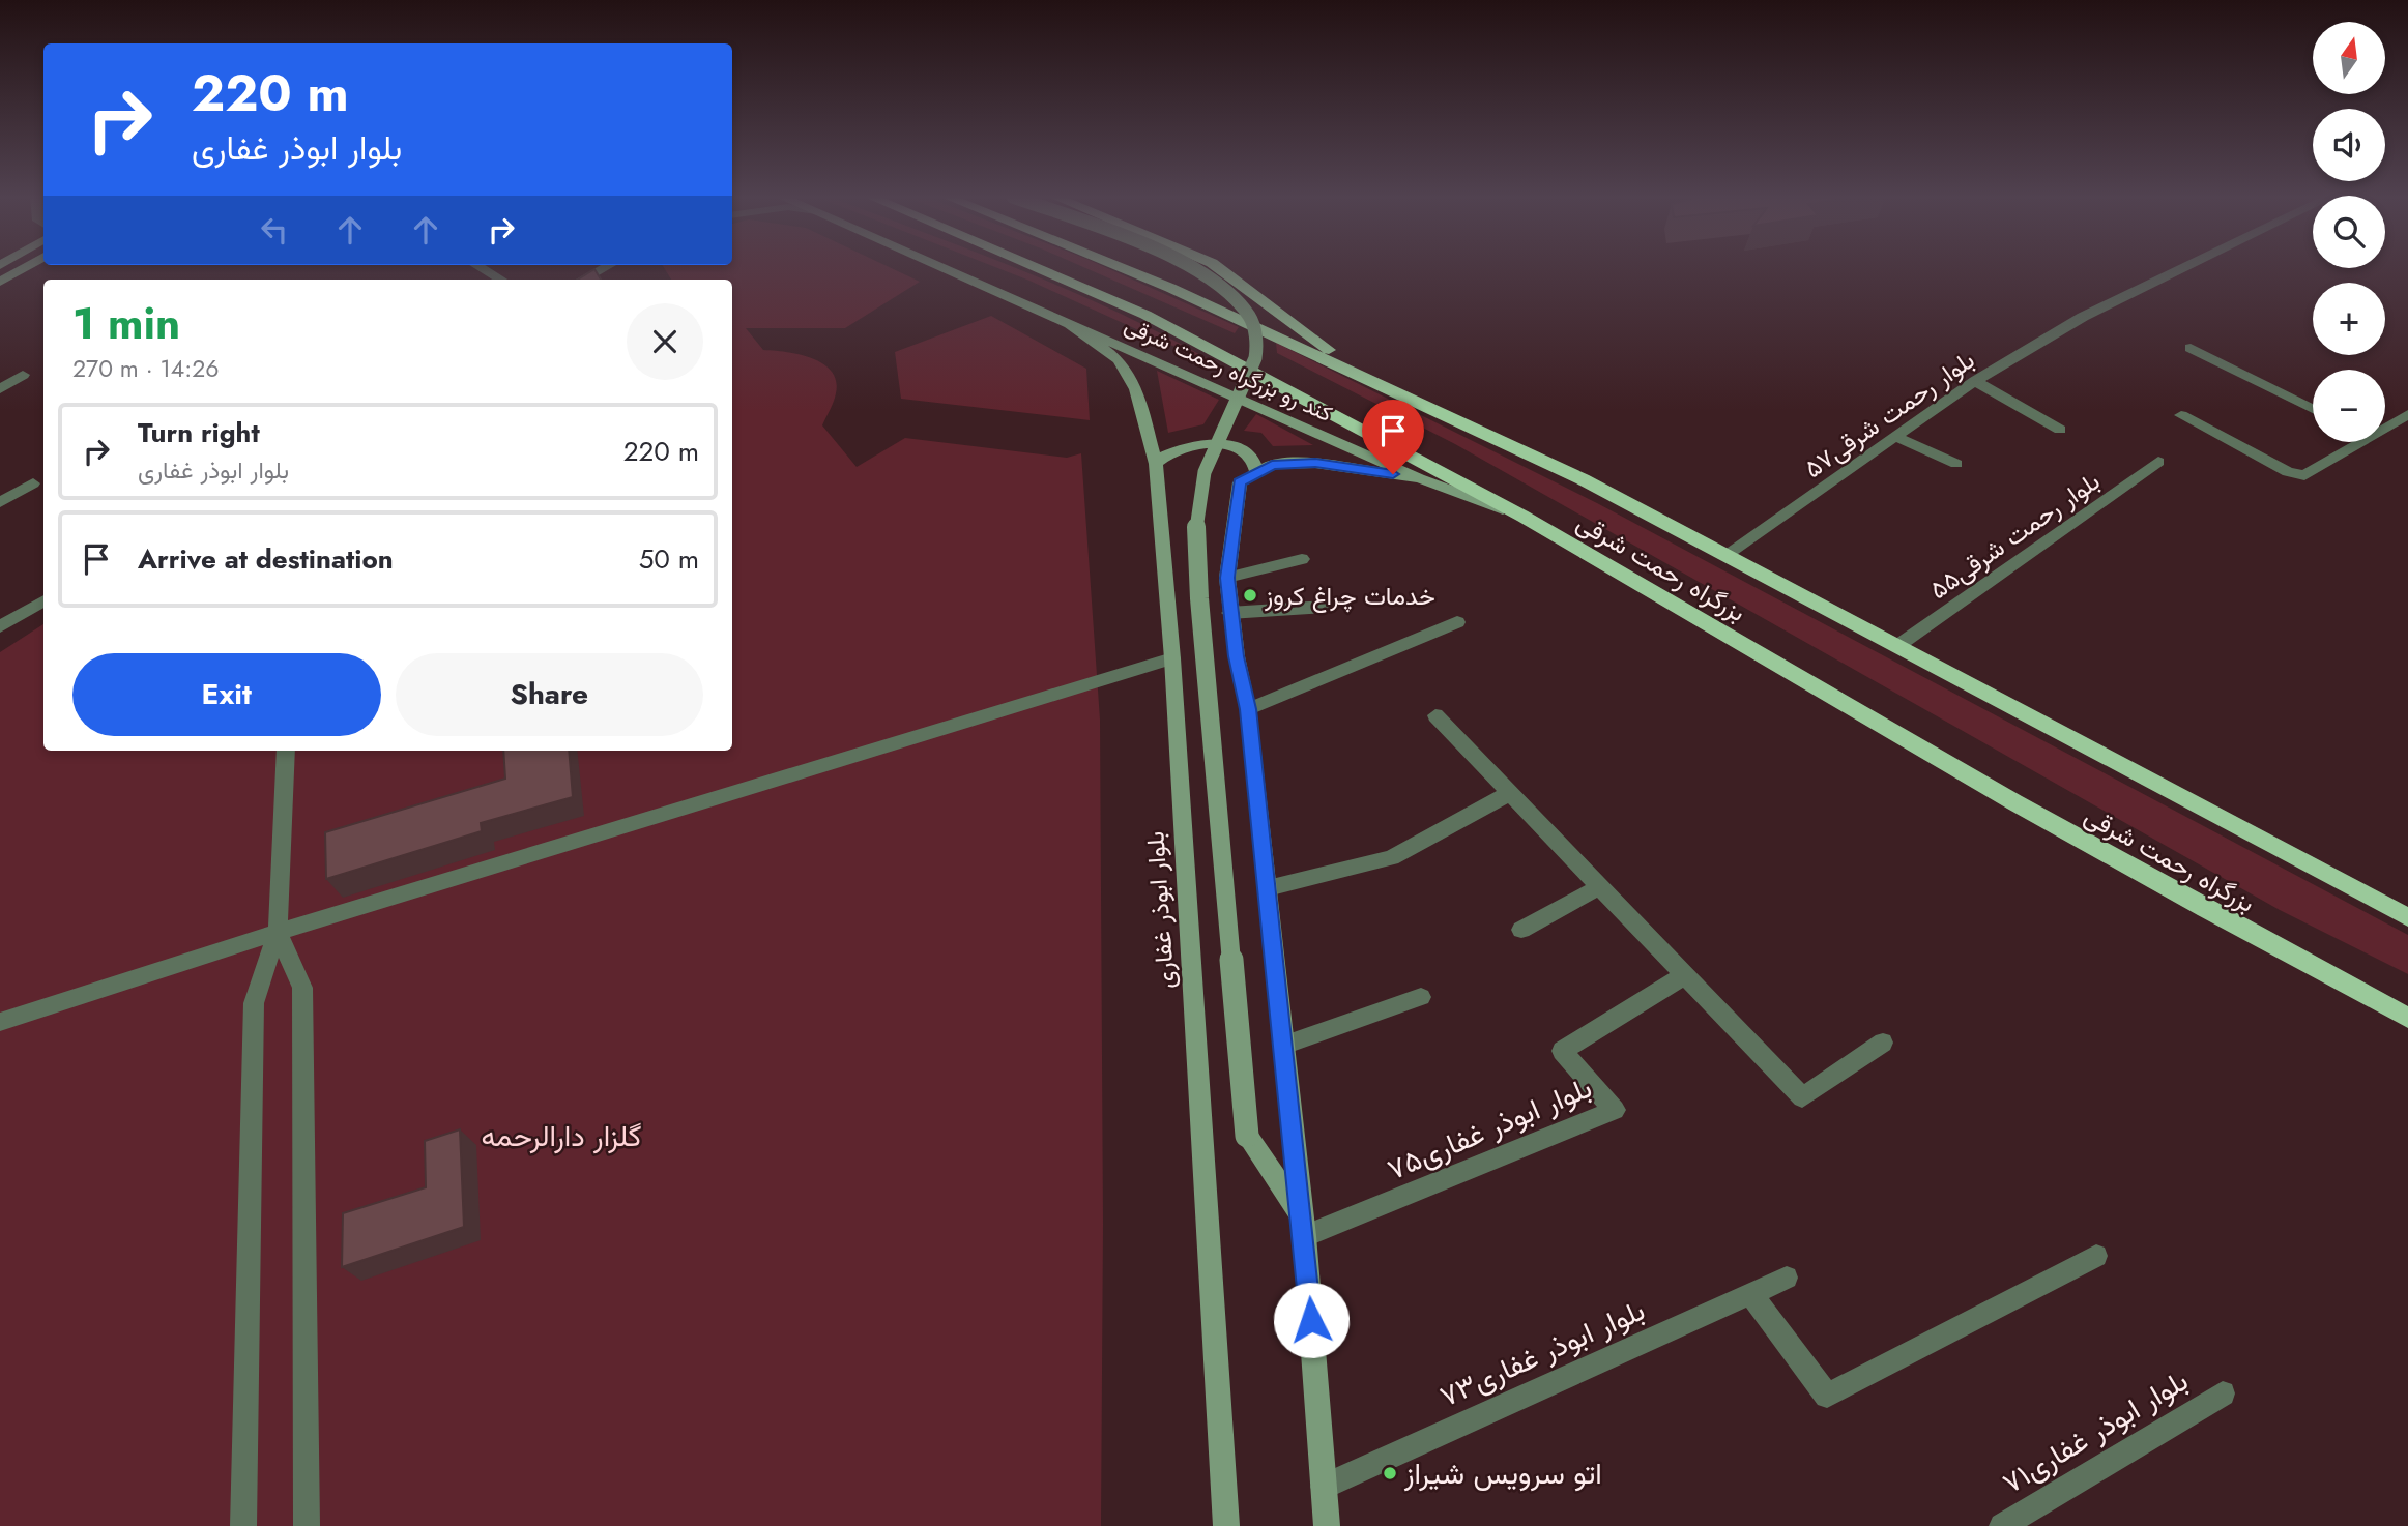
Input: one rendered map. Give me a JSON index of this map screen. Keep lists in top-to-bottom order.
{
  "streets": {
    "highway": ["بزرگراه رحمت شرقی"],
    "main road": ["کند رو بزرگراه رحمت شرقی", "بلوار ابوذر غفاری"],
    "street": [
      "۵۷بلوار رحمت شرقی",
      "بلوار رحمت شرقی۵۵",
      "بلوار ابوذر غفاری۷۵",
      "بلوار ابوذر غفاری۷۳",
      "بلوار ابوذر غفاری۷۱"
    ]
  },
  "crossings": [
    ["کند رو بزرگراه رحمت شرقی", "بلوار ابوذر غفاری"],
    ["۵۷بلوار رحمت شرقی", "بزرگراه رحمت شرقی"],
    ["بلوار رحمت شرقی۵۵", "بزرگراه رحمت شرقی"]
  ],
  "parks": ["گلزار دارالرحمه"],
  "places": ["خدمات چراغ کروز", "اتو سرویس شیراز"],
  "north": "top",
  "page": {
    "map_buttons": ["+", "−"],
    "turn": ["220 m", "بلوار ابوذر غفاری"],
    "heading": ["1 min", "270 m · 14:26"],
    "list": [
      {
        "name": "Turn right",
        "note": "بلوار ابوذر غفاری",
        "value": "220 m"
      },
      {
        "name": "Arrive at destination",
        "value": "50 m"
      }
    ],
    "buttons": ["Exit", "Share"]
  }
}
